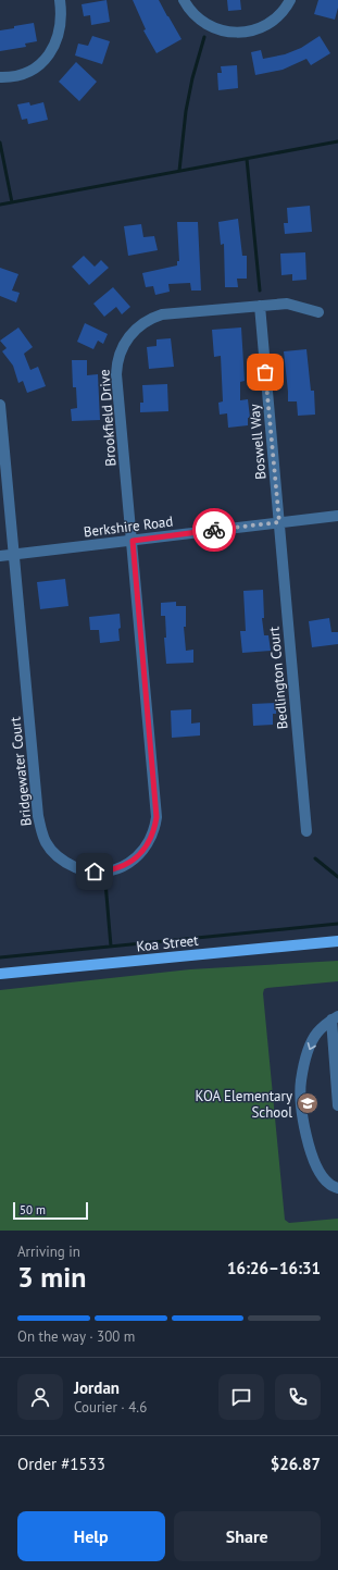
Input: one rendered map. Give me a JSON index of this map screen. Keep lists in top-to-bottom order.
{
  "streets": {
    "main road": ["Koa Street"],
    "street": [
      "Brookfield Drive",
      "Boswell Way",
      "Berkshire Road",
      "Bedlington Court",
      "Bridgewater Court"
    ]
  },
  "crossings": [
    ["Brookfield Drive", "Boswell Way"],
    ["Brookfield Drive", "Berkshire Road"],
    ["Brookfield Drive", "Bridgewater Court"],
    ["Boswell Way", "Berkshire Road"],
    ["Boswell Way", "Bedlington Court"],
    ["Berkshire Road", "Bedlington Court"],
    ["Berkshire Road", "Bridgewater Court"]
  ],
  "places": {
    "school or university": ["KOA Elementary School"]
  },
  "scale_bar": "50 m",
  "page": {
    "scale": "50 m",
    "heading": ["3 min", "Arriving in", "16:26–16:31"],
    "panel": [
      "Jordan",
      "Courier · 4.6",
      "Order #1533",
      "$26.87"
    ],
    "bar": "On the way · 300 m",
    "buttons": ["Help", "Share"]
  }
}
